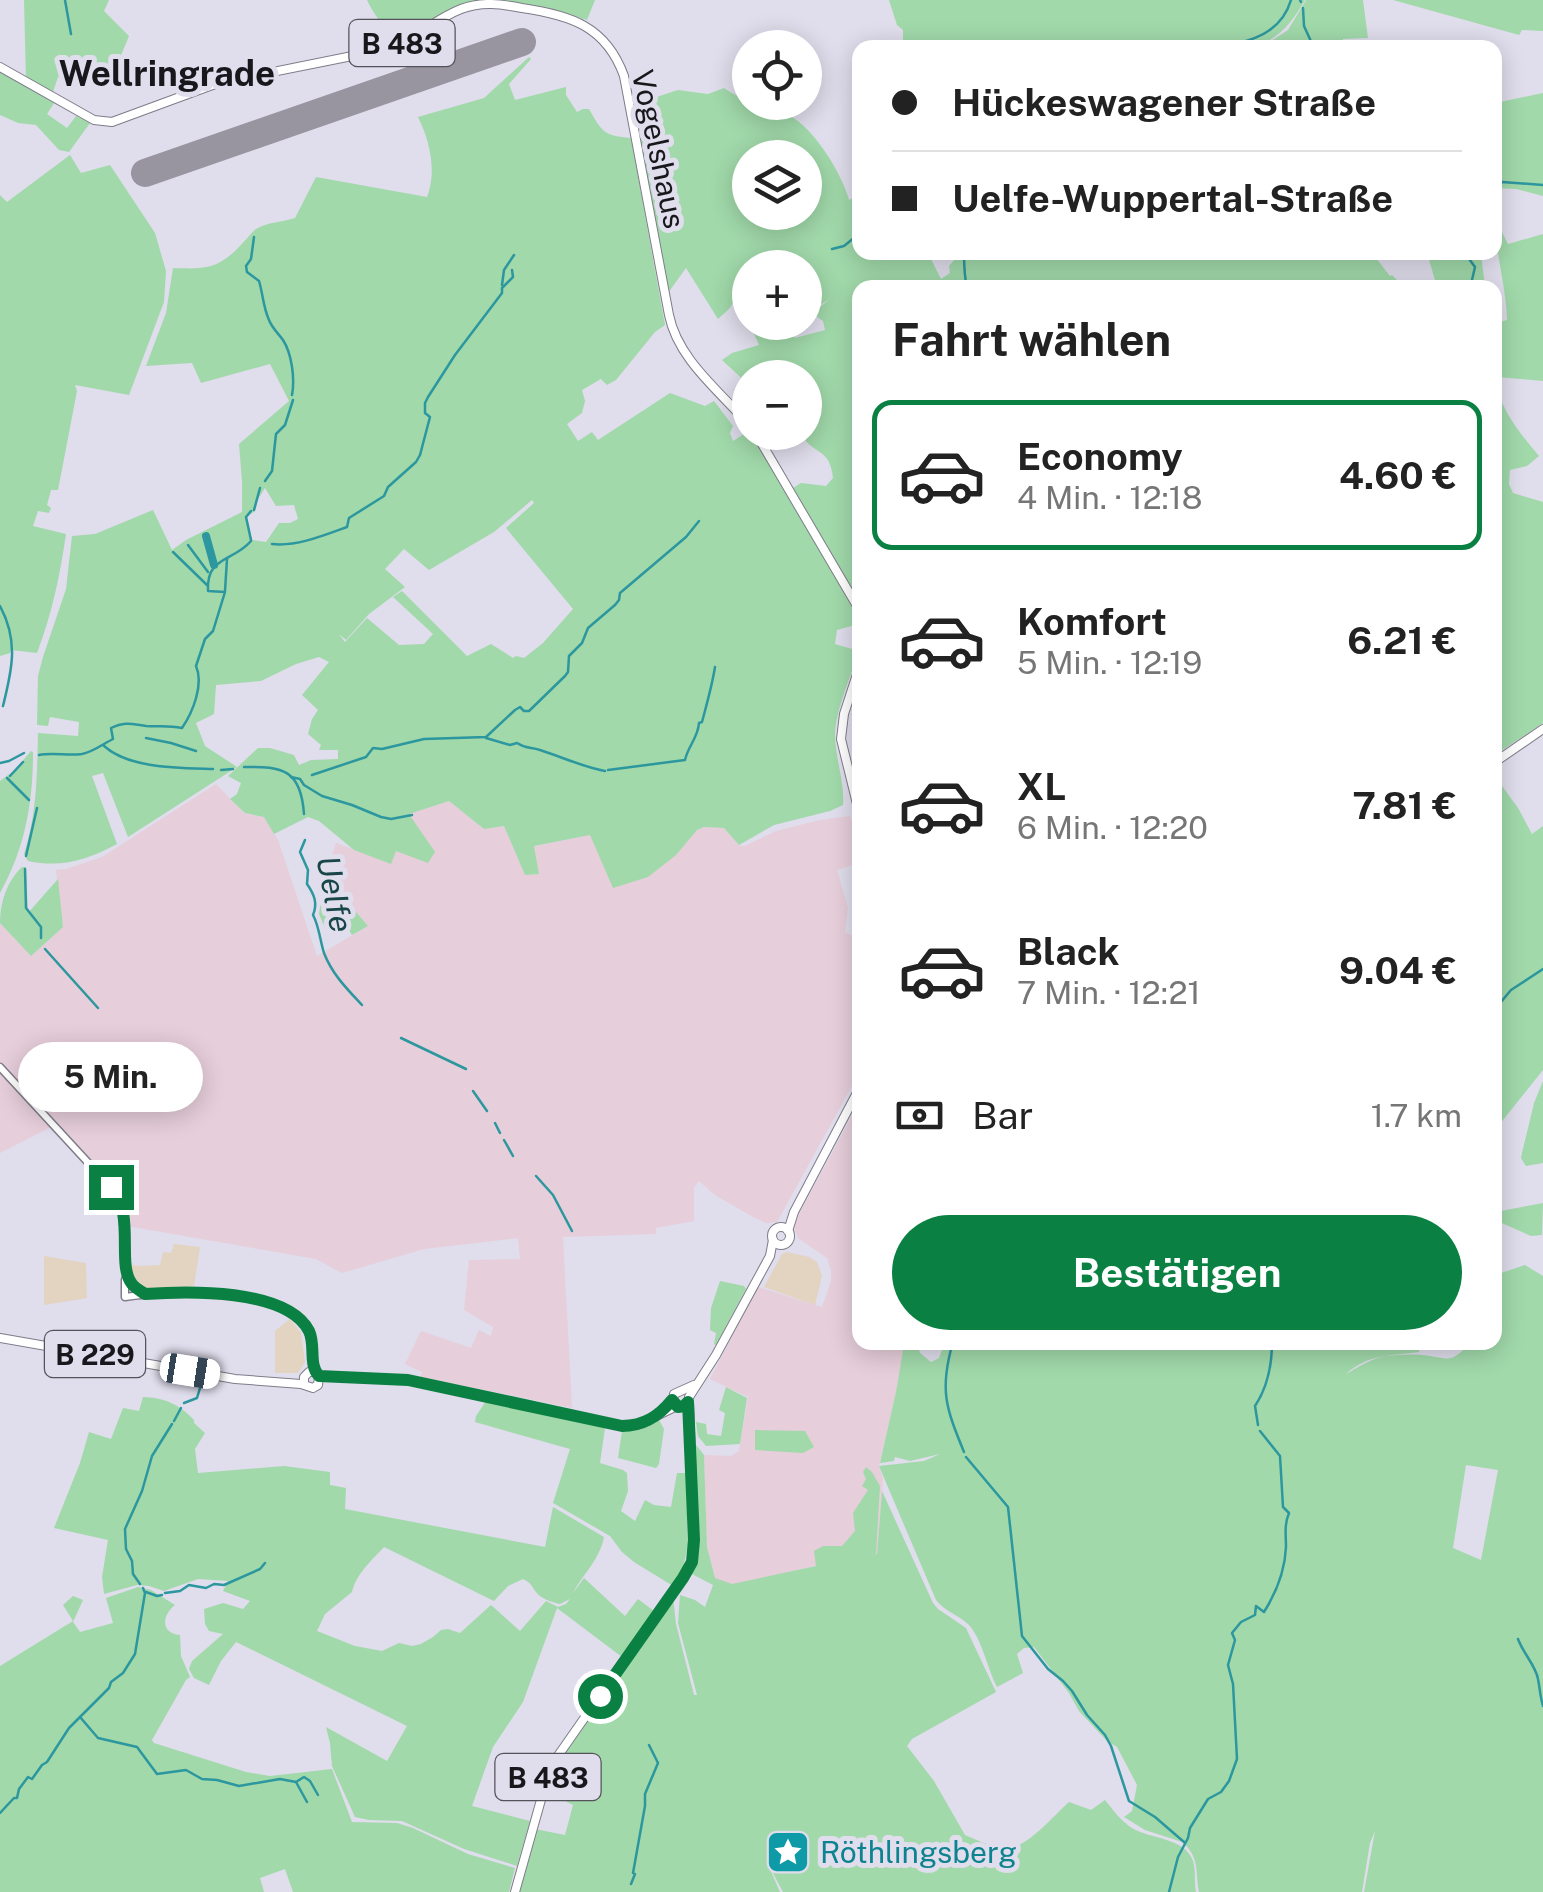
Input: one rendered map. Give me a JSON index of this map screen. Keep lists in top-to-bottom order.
{
  "streets": {
    "main road": ["B 483", "Vogelshaus", "B 229"]
  },
  "crossings": [
    ["B 483", "B 229"]
  ],
  "districts": ["Wellringrade"],
  "water": ["Uelfe"],
  "places": {
    "place": ["Röthlingsberg"]
  },
  "page": {
    "map_buttons": ["+", "−"],
    "banner": ["Hückeswagener Straße", "Uelfe-Wuppertal-Straße"],
    "heading": "Fahrt wählen",
    "list": [
      {
        "name": "Economy",
        "note": "4 Min. · 12:18",
        "value": "4.60 €"
      },
      {
        "name": "Komfort",
        "note": "5 Min. · 12:19",
        "value": "6.21 €"
      },
      {
        "name": "XL",
        "note": "6 Min. · 12:20",
        "value": "7.81 €"
      },
      {
        "name": "Black",
        "note": "7 Min. · 12:21",
        "value": "9.04 €"
      }
    ],
    "bubble": "5 Min.",
    "pay": ["Bar", "1.7 km"],
    "buttons": "Bestätigen"
  }
}
